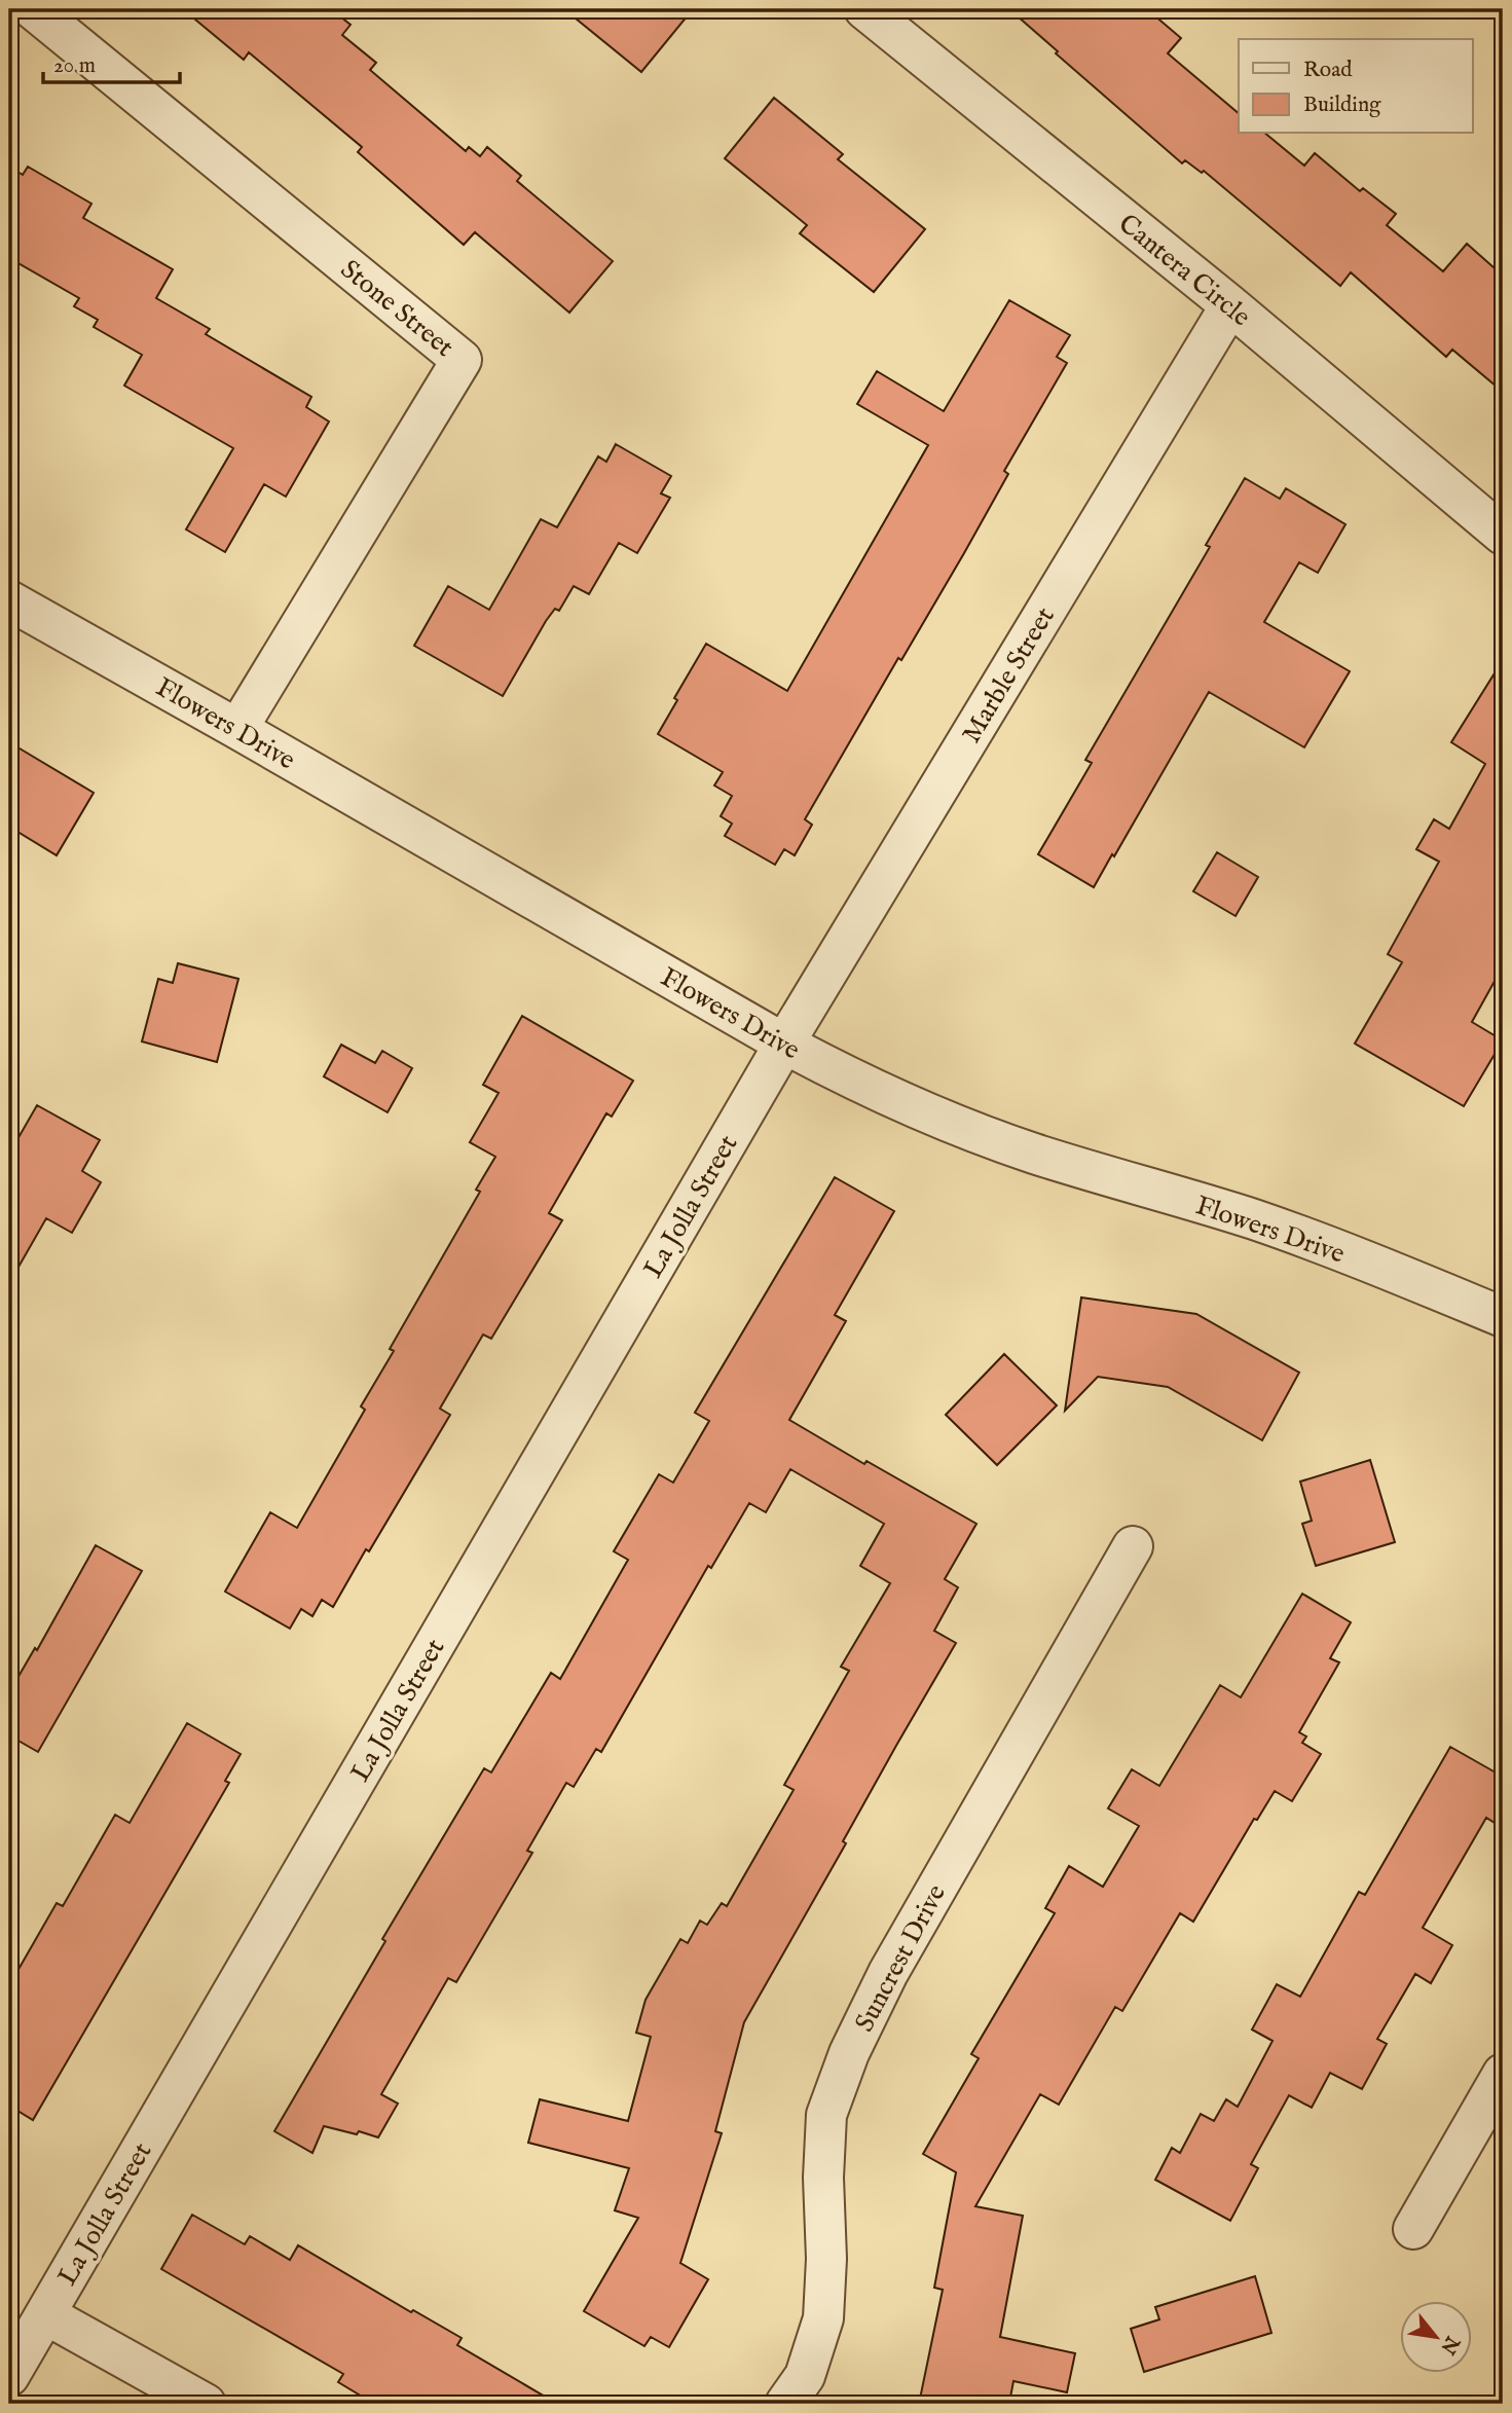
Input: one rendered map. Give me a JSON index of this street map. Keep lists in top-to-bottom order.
{
  "streets": {
    "street": [
      "Cantera Circle",
      "Stone Street",
      "Marble Street",
      "Flowers Drive",
      "La Jolla Street",
      "Suncrest Drive"
    ]
  },
  "crossings": [
    ["Cantera Circle", "Marble Street"],
    ["Stone Street", "Flowers Drive"],
    ["Marble Street", "Flowers Drive"],
    ["Marble Street", "La Jolla Street"],
    ["Flowers Drive", "La Jolla Street"]
  ],
  "legend": ["Road", "Building"],
  "scale_bar": "20 m",
  "north": "bottom right"
}
